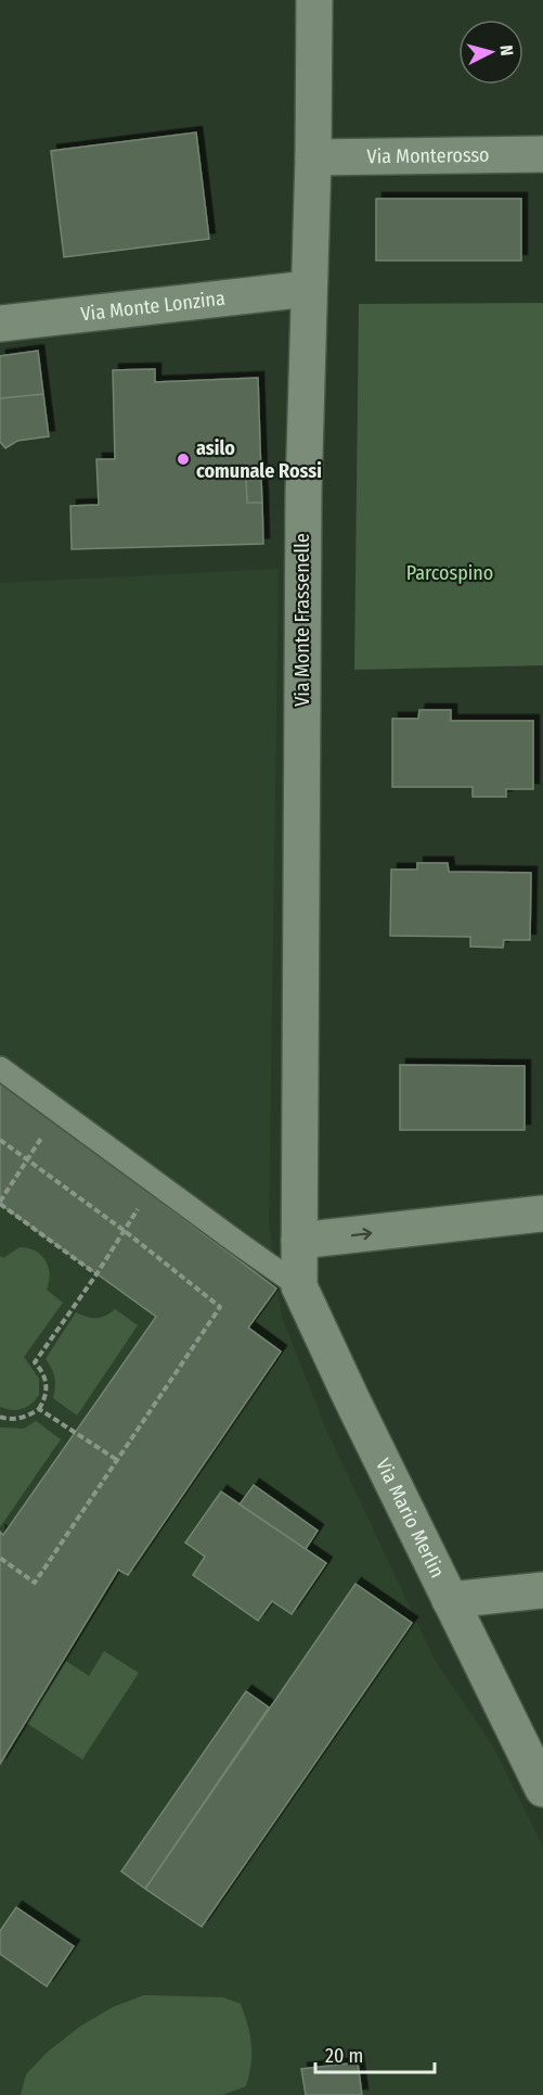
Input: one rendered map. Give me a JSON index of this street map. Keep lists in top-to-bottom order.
{
  "streets": {
    "street": [
      "Via Monterosso",
      "Via Monte Lonzina",
      "Via Monte Frassenelle",
      "Via Mario Merlin"
    ]
  },
  "crossings": [
    ["Via Monterosso", "Via Monte Frassenelle"],
    ["Via Monte Lonzina", "Via Monte Frassenelle"],
    ["Via Monte Frassenelle", "Via Mario Merlin"]
  ],
  "parks": ["Parcospino"],
  "places": ["asilo comunale Rossi"],
  "scale_bar": "20 m",
  "north": "right"
}
